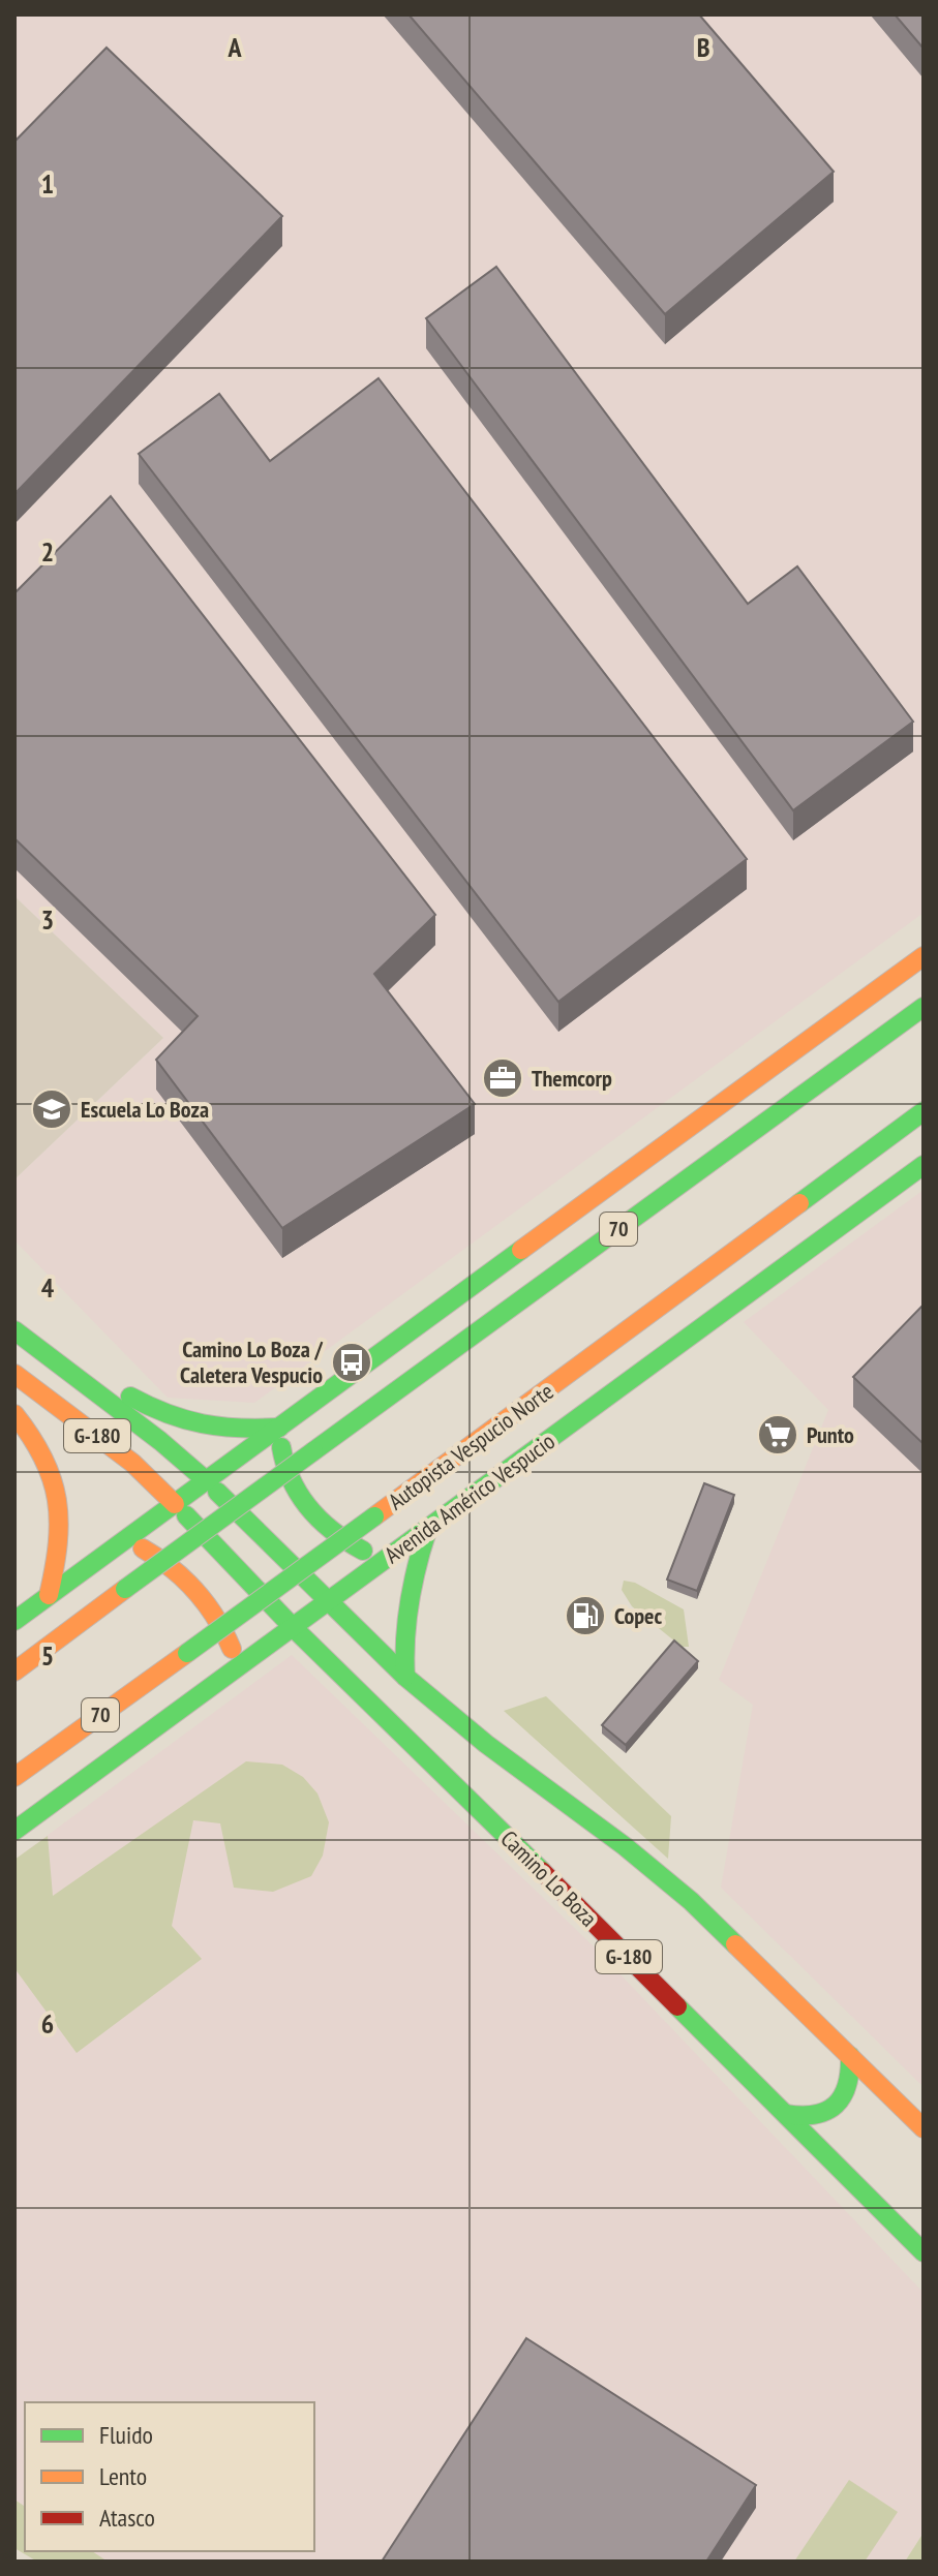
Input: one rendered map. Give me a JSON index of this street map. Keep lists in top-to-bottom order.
{
  "streets": {
    "main road": [
      "70",
      "G-180",
      "Autopista Vespucio Norte",
      "Avenida Américo Vespucio",
      "Camino Lo Boza"
    ]
  },
  "crossings": [
    ["G-180", "Avenida Américo Vespucio"],
    ["G-180", "Camino Lo Boza"],
    ["Avenida Américo Vespucio", "Camino Lo Boza"]
  ],
  "places": {
    "office": ["Themcorp"],
    "school or university": ["Escuela Lo Boza"],
    "bus stop": ["Camino Lo Boza / Caletera Vespucio"],
    "supermarket": ["Punto"],
    "fuel station": ["Copec"]
  },
  "legend": ["Fluido", "Lento", "Atasco"],
  "grid": {
    "columns": ["A", "B"],
    "rows": [
      "1",
      "2",
      "3",
      "4",
      "5",
      "6"
    ]
  }
}
